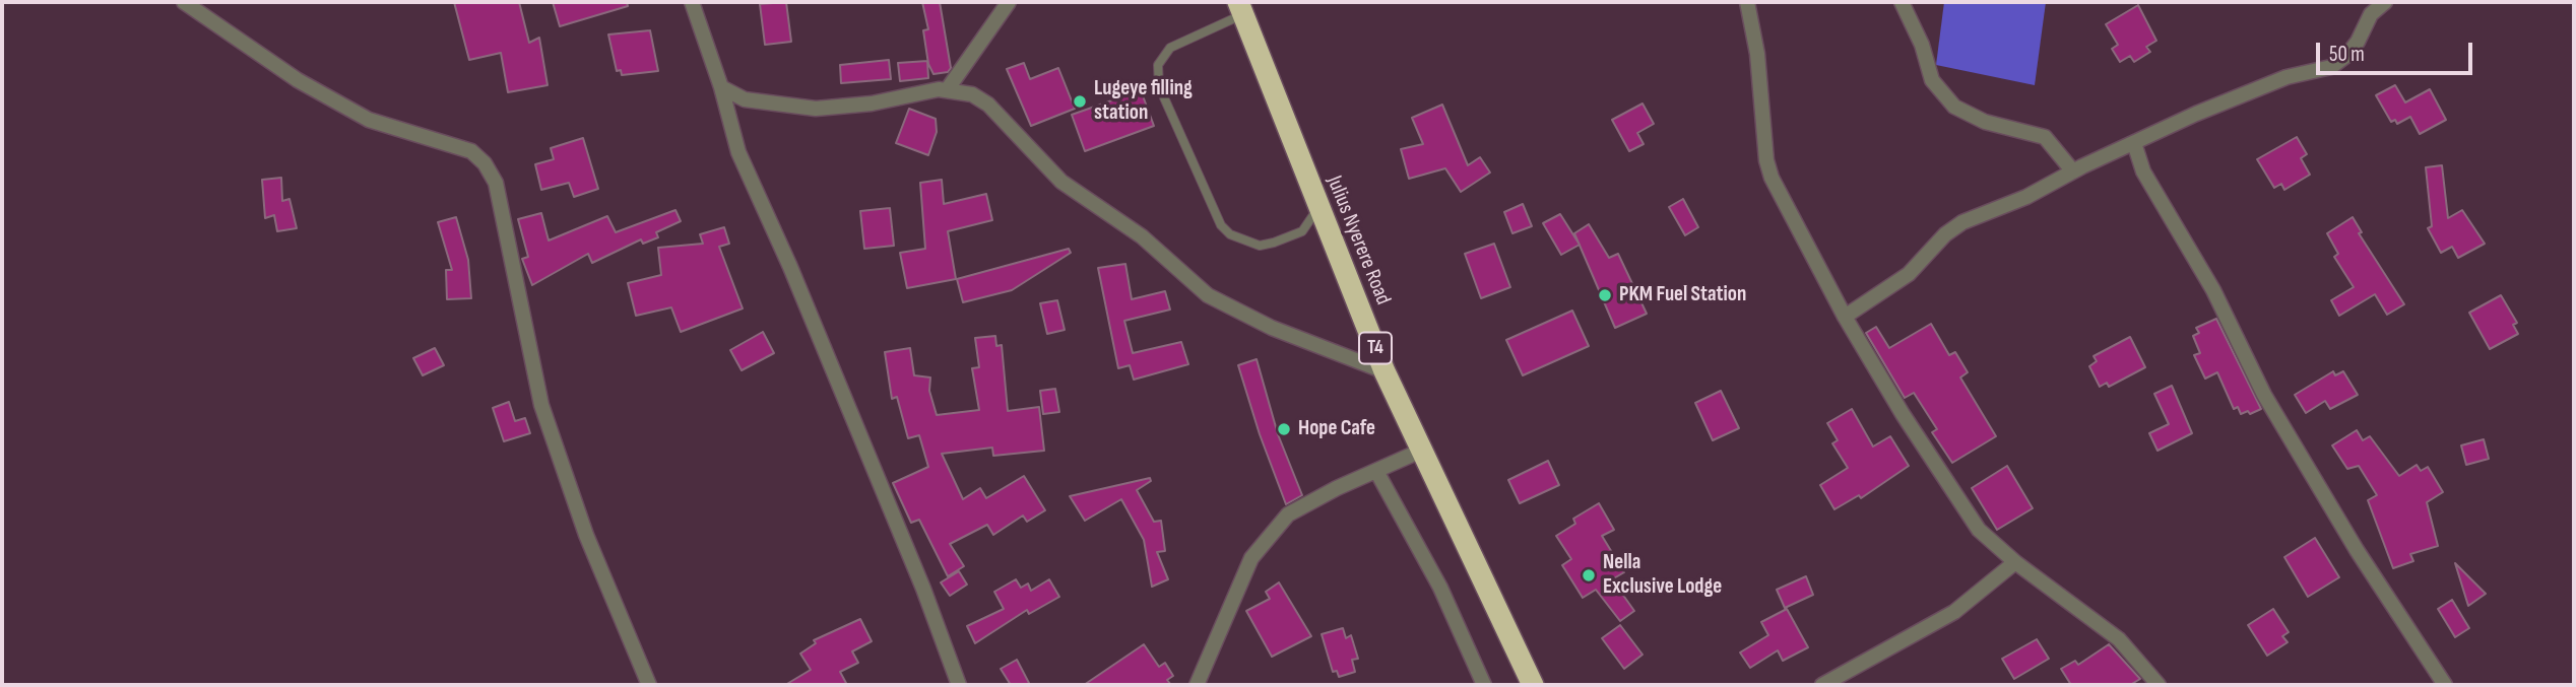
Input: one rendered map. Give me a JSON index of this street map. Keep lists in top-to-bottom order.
{
  "streets": {
    "highway": ["Julius Nyerere Road", "T4"]
  },
  "places": [
    "Lugeye filling station",
    "PKM Fuel Station",
    "Hope Cafe",
    "Nella Exclusive Lodge"
  ],
  "scale_bar": "50 m"
}
